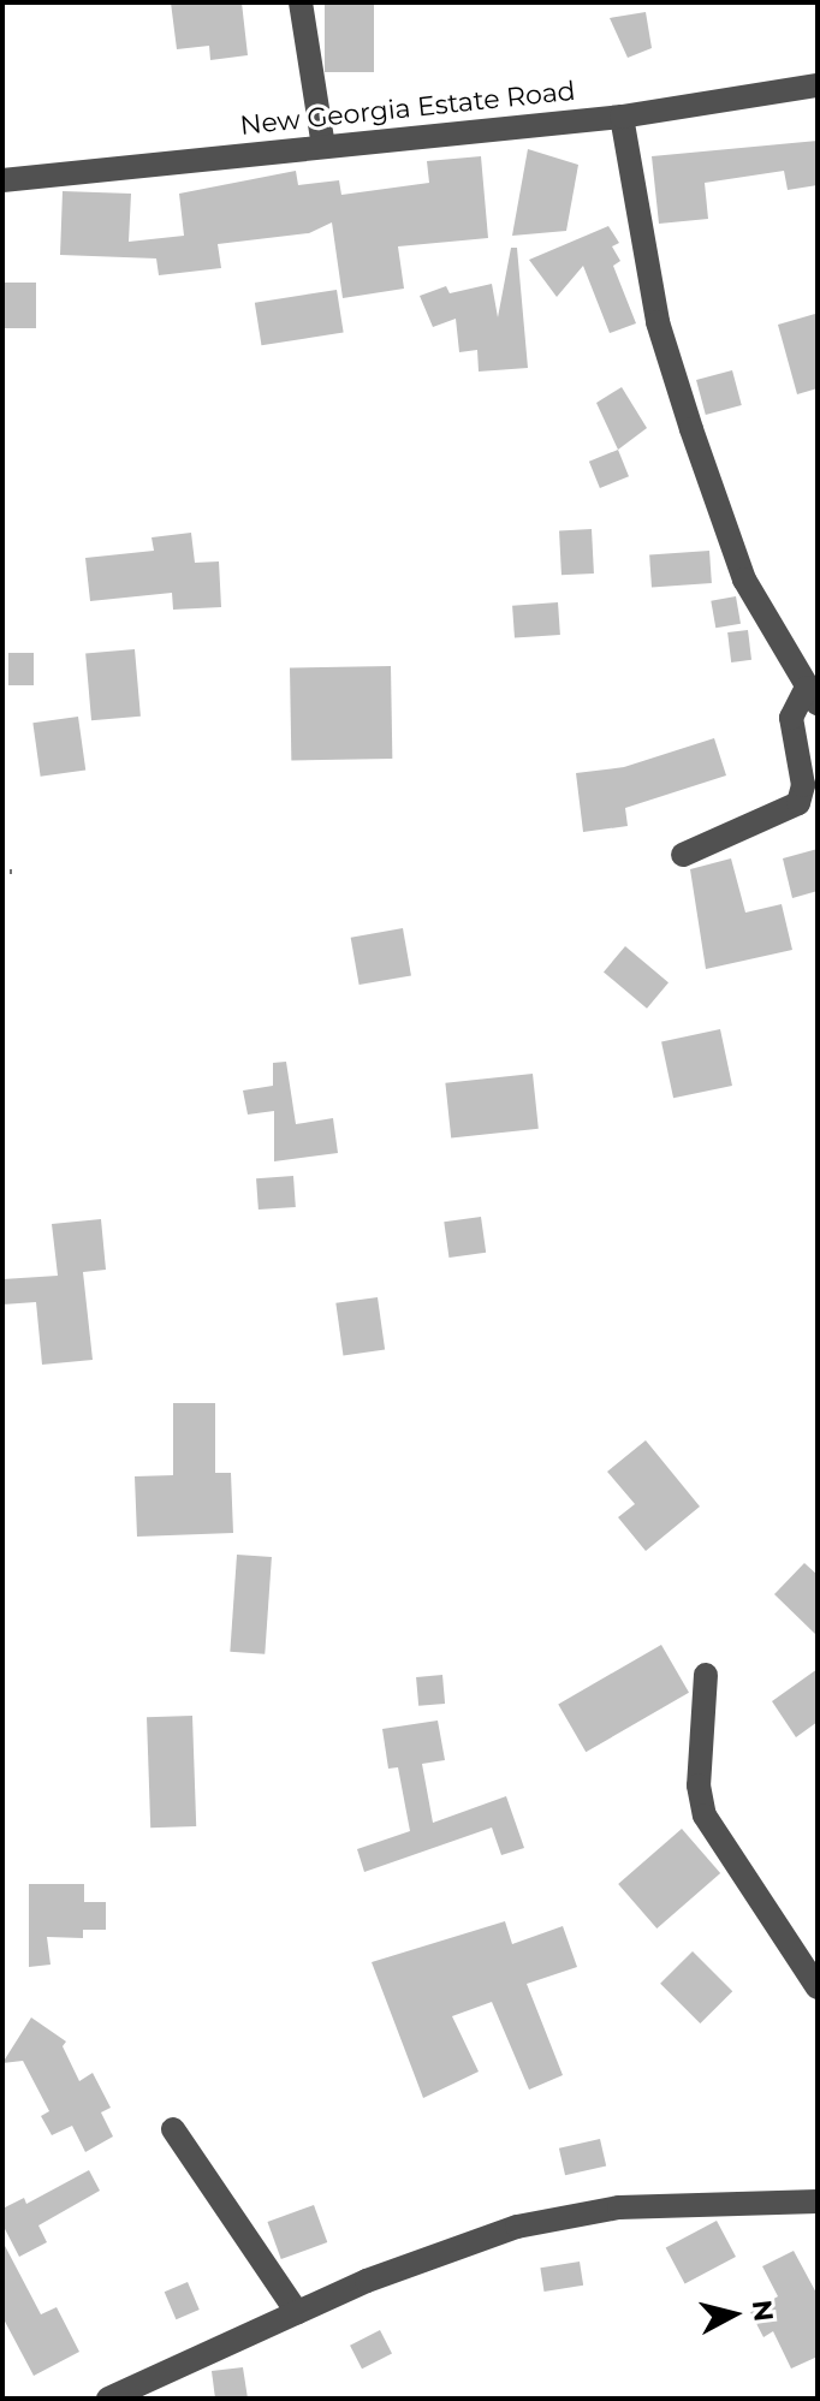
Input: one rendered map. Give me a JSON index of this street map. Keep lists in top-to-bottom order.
{
  "streets": {
    "street": ["New Georgia Estate Road"]
  },
  "north": "right"
}
